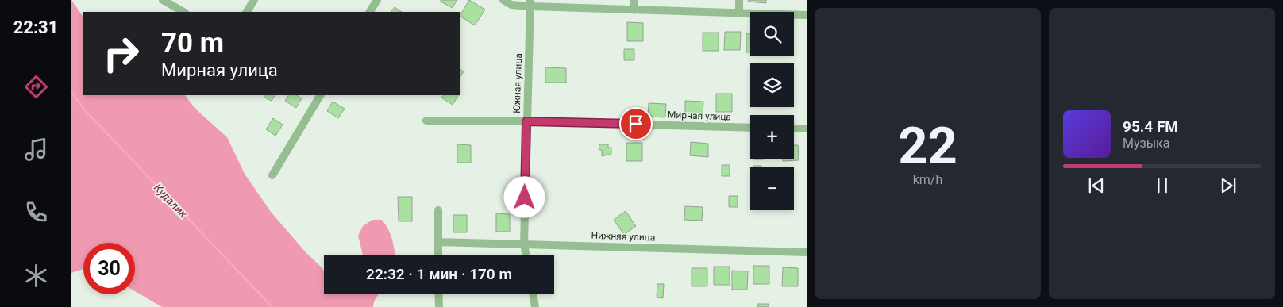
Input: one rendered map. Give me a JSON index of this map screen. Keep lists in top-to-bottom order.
{
  "streets": {
    "street": ["Южная улица", "Мирная улица", "Нижняя улица"]
  },
  "crossings": [
    ["Южная улица", "Мирная улица"],
    ["Южная улица", "Нижняя улица"]
  ],
  "water": ["Кудалик"],
  "page": {
    "tabs": "22:31",
    "tile": ["22", "km/h"],
    "map_buttons": ["+", "−"],
    "turn": ["70 m", "Мирная улица"],
    "song": ["95.4 FM", "Музыка"],
    "limit": "30",
    "trip": "22:32 · 1 мин · 170 m"
  }
}
